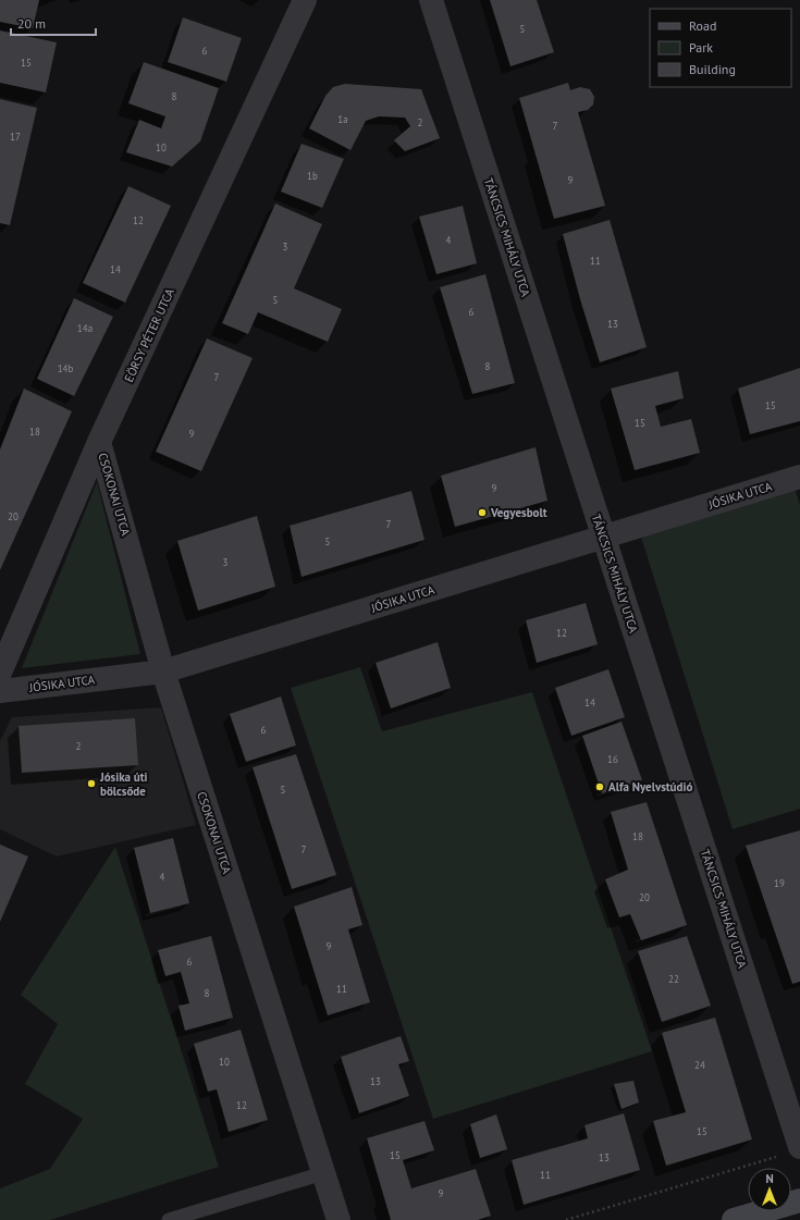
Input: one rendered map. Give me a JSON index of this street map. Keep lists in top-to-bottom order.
{
  "streets": {
    "street": [
      "TÁNCSICS MIHÁLY UTCA",
      "EÖRSY PÉTER UTCA",
      "CSOKONAI UTCA",
      "JÓSIKA UTCA"
    ]
  },
  "crossings": [
    ["TÁNCSICS MIHÁLY UTCA", "JÓSIKA UTCA"],
    ["EÖRSY PÉTER UTCA", "CSOKONAI UTCA"],
    ["CSOKONAI UTCA", "JÓSIKA UTCA"]
  ],
  "places": ["Vegyesbolt", "Jósika úti bölcsőde", "Alfa Nyelvstúdió"],
  "house_numbers": [
    "5",
    "6",
    "15",
    "8",
    "1a",
    "2",
    "7",
    "17",
    "10",
    "1b",
    "9",
    "12",
    "4",
    "3",
    "11",
    "14",
    "5",
    "6",
    "13",
    "14a",
    "8",
    "14b",
    "7",
    "15",
    "15",
    "18",
    "9",
    "9",
    "20",
    "7",
    "5",
    "3",
    "12",
    "14",
    "6",
    "2",
    "16",
    "5",
    "18",
    "7",
    "4",
    "19",
    "20",
    "9",
    "6",
    "22",
    "11",
    "8",
    "10",
    "24",
    "13",
    "12",
    "15",
    "15",
    "13",
    "11",
    "9"
  ],
  "legend": ["Road", "Park", "Building"],
  "scale_bar": "20 m",
  "north": "top"
}
